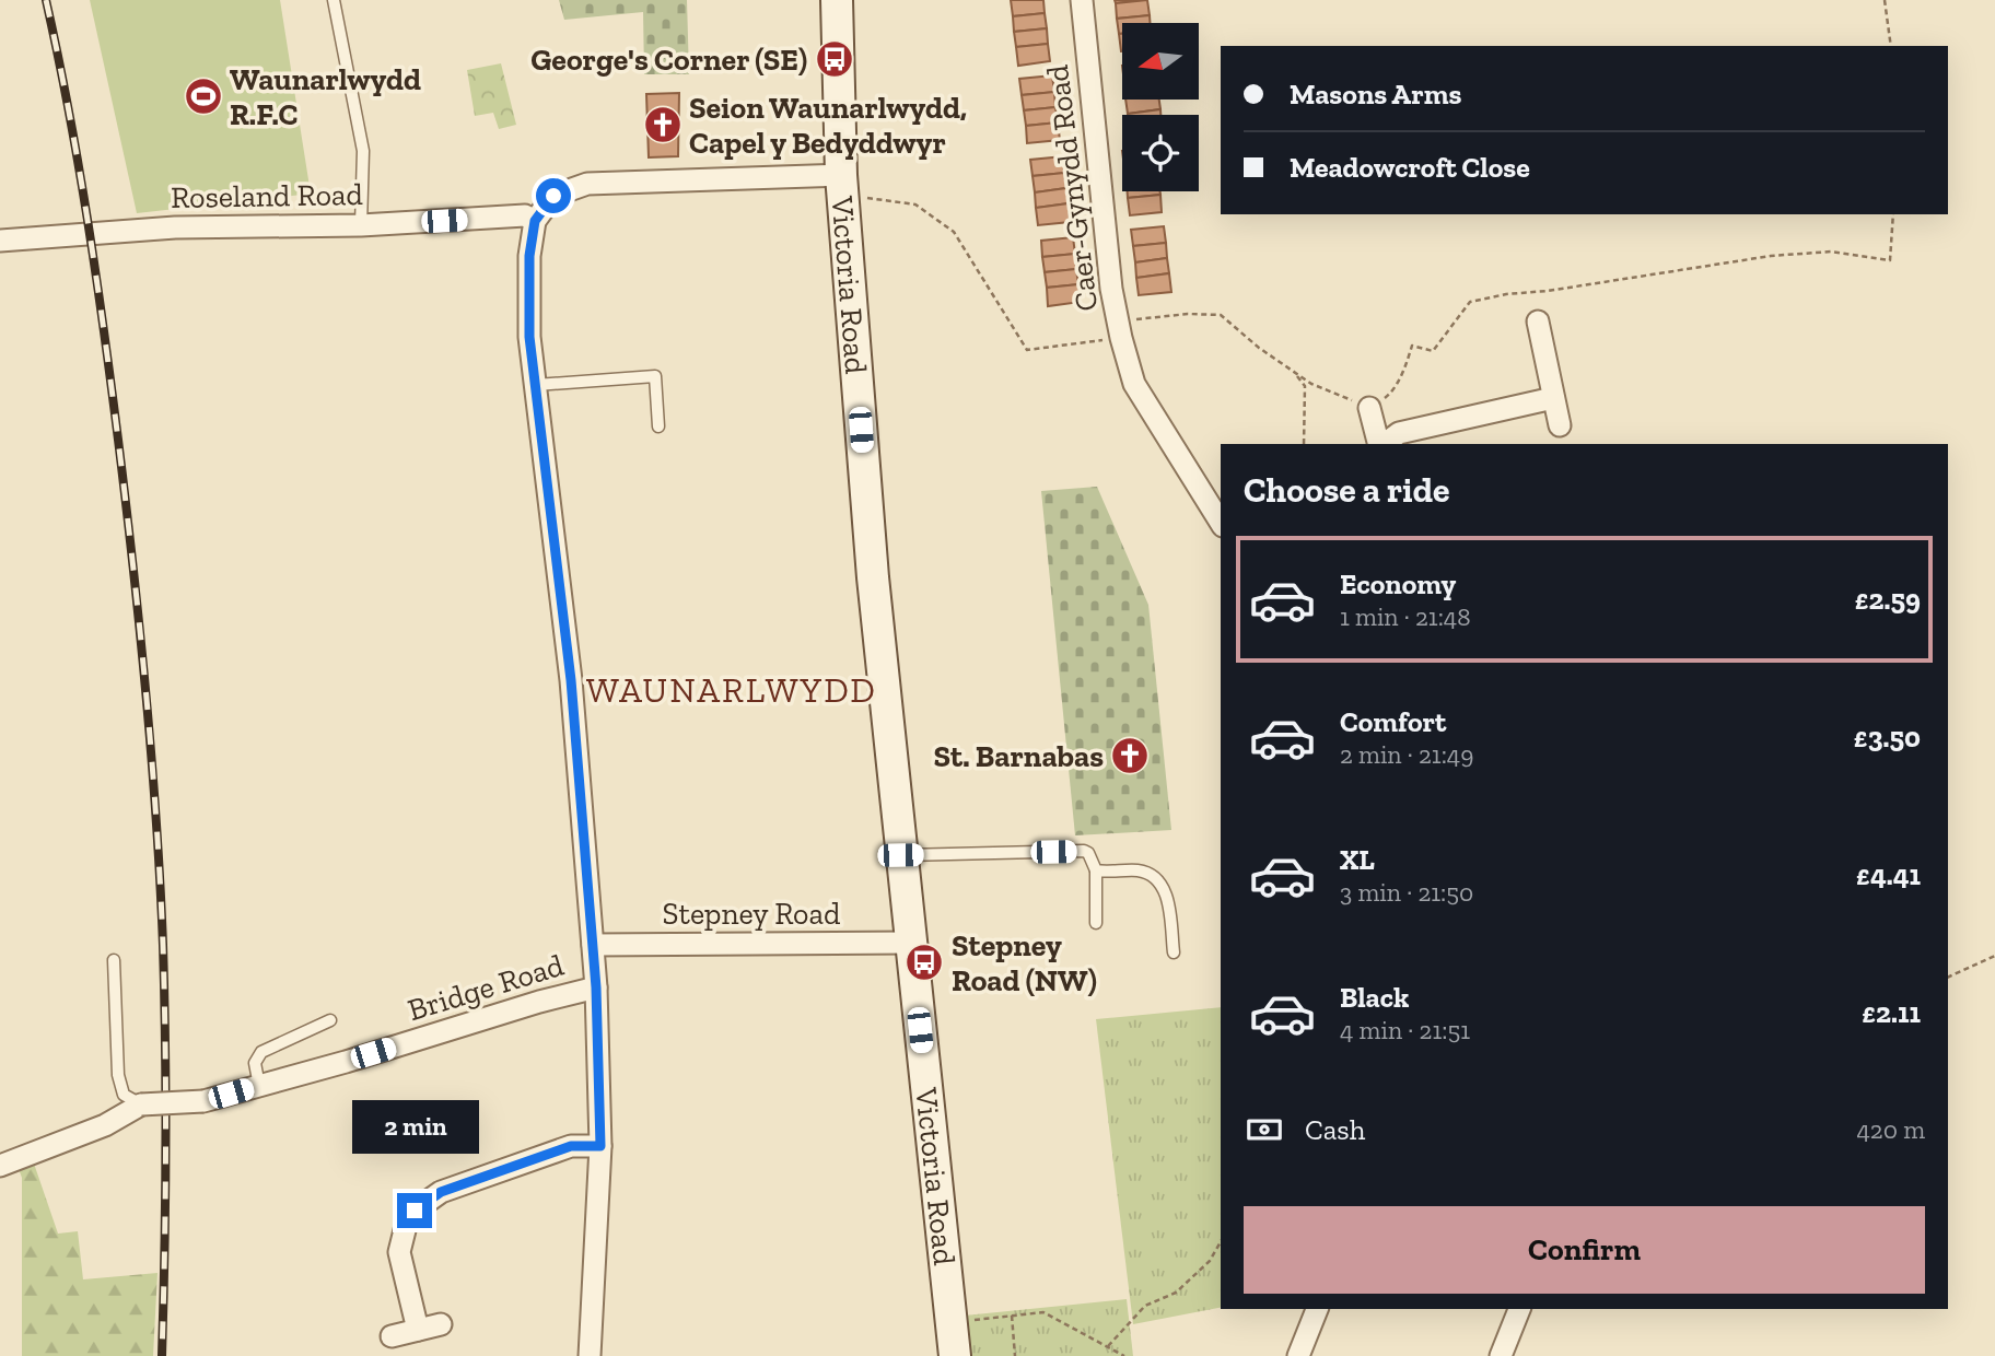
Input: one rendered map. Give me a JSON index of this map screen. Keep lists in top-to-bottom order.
{
  "streets": {
    "main road": ["Victoria Road"],
    "street": [
      "Caer-Gynydd Road",
      "Roseland Road",
      "Stepney Road",
      "Bridge Road"
    ]
  },
  "crossings": [
    ["Victoria Road", "Stepney Road"]
  ],
  "districts": ["WAUNARLWYDD"],
  "places": {
    "bus stop": ["George's Corner (SE)", "Stepney Road (NW)"],
    "sports": ["Waunarlwydd R.F.C"],
    "church": ["Seion Waunarlwydd, Capel y Bedyddwyr", "St. Barnabas"]
  },
  "north": "left",
  "page": {
    "banner": ["Masons Arms", "Meadowcroft Close"],
    "heading": "Choose a ride",
    "list": [
      {
        "name": "Economy",
        "note": "1 min · 21:48",
        "value": "£2.59"
      },
      {
        "name": "Comfort",
        "note": "2 min · 21:49",
        "value": "£3.50"
      },
      {
        "name": "XL",
        "note": "3 min · 21:50",
        "value": "£4.41"
      },
      {
        "name": "Black",
        "note": "4 min · 21:51",
        "value": "£2.11"
      }
    ],
    "pay": ["Cash", "420 m"],
    "bubble": "2 min",
    "buttons": "Confirm"
  }
}
